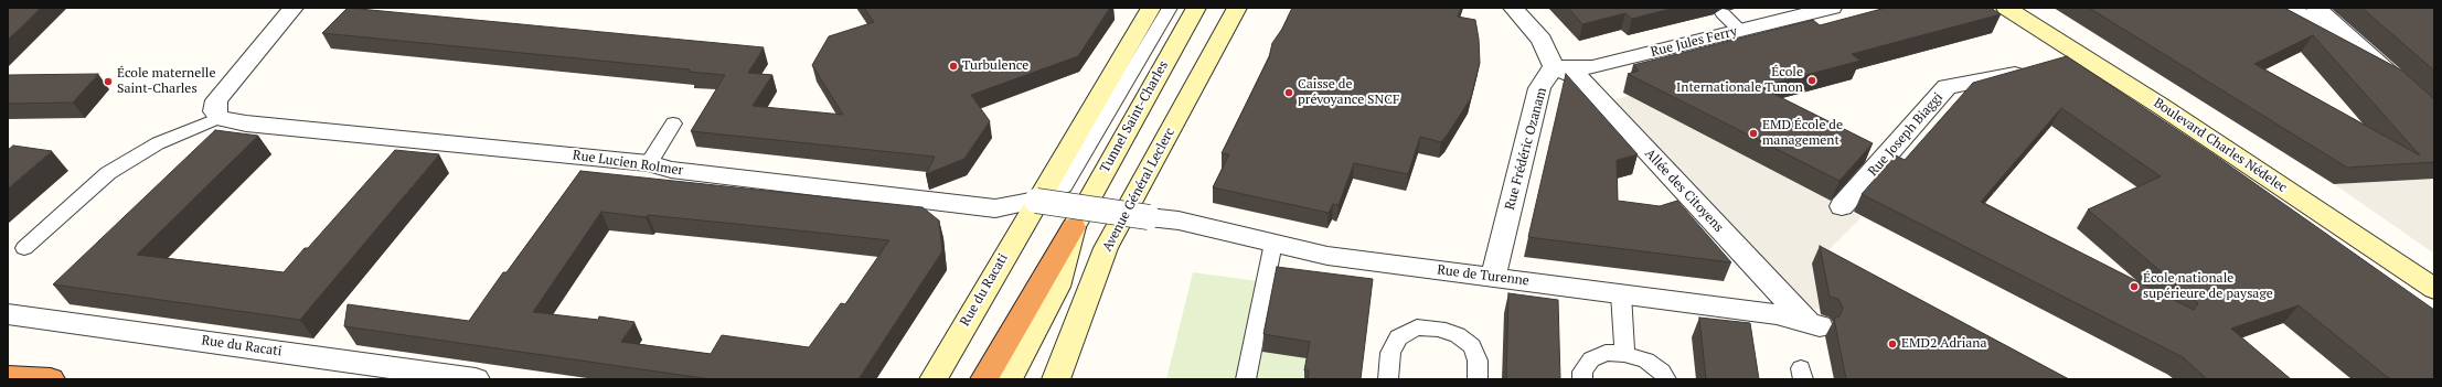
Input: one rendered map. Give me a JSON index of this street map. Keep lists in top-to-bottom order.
{
  "streets": {
    "main road": [
      "Tunnel Saint-Charles",
      "Boulevard Charles Nédelec",
      "Avenue Général Leclerc",
      "Rue du Racati"
    ],
    "street": [
      "Rue Jules Ferry",
      "Rue Joseph Biaggi",
      "Rue Frédéric Ozanam",
      "Rue Lucien Rolmer",
      "Allée des Citoyens",
      "Rue de Turenne"
    ]
  },
  "crossings": [
    ["Rue Jules Ferry", "Rue Frédéric Ozanam"],
    ["Rue Jules Ferry", "Allée des Citoyens"],
    ["Rue Frédéric Ozanam", "Allée des Citoyens"],
    ["Rue Frédéric Ozanam", "Rue de Turenne"],
    ["Rue Lucien Rolmer", "Rue de Turenne"],
    ["Rue Lucien Rolmer", "Rue du Racati"],
    ["Allée des Citoyens", "Rue de Turenne"]
  ],
  "places": [
    "Turbulence",
    "École Internationale Tunon",
    "École maternelle Saint-Charles",
    "Caisse de prévoyance SNCF",
    "EMD École de management",
    "École nationale supérieure de paysage",
    "EMD2 Adriana"
  ]
}
